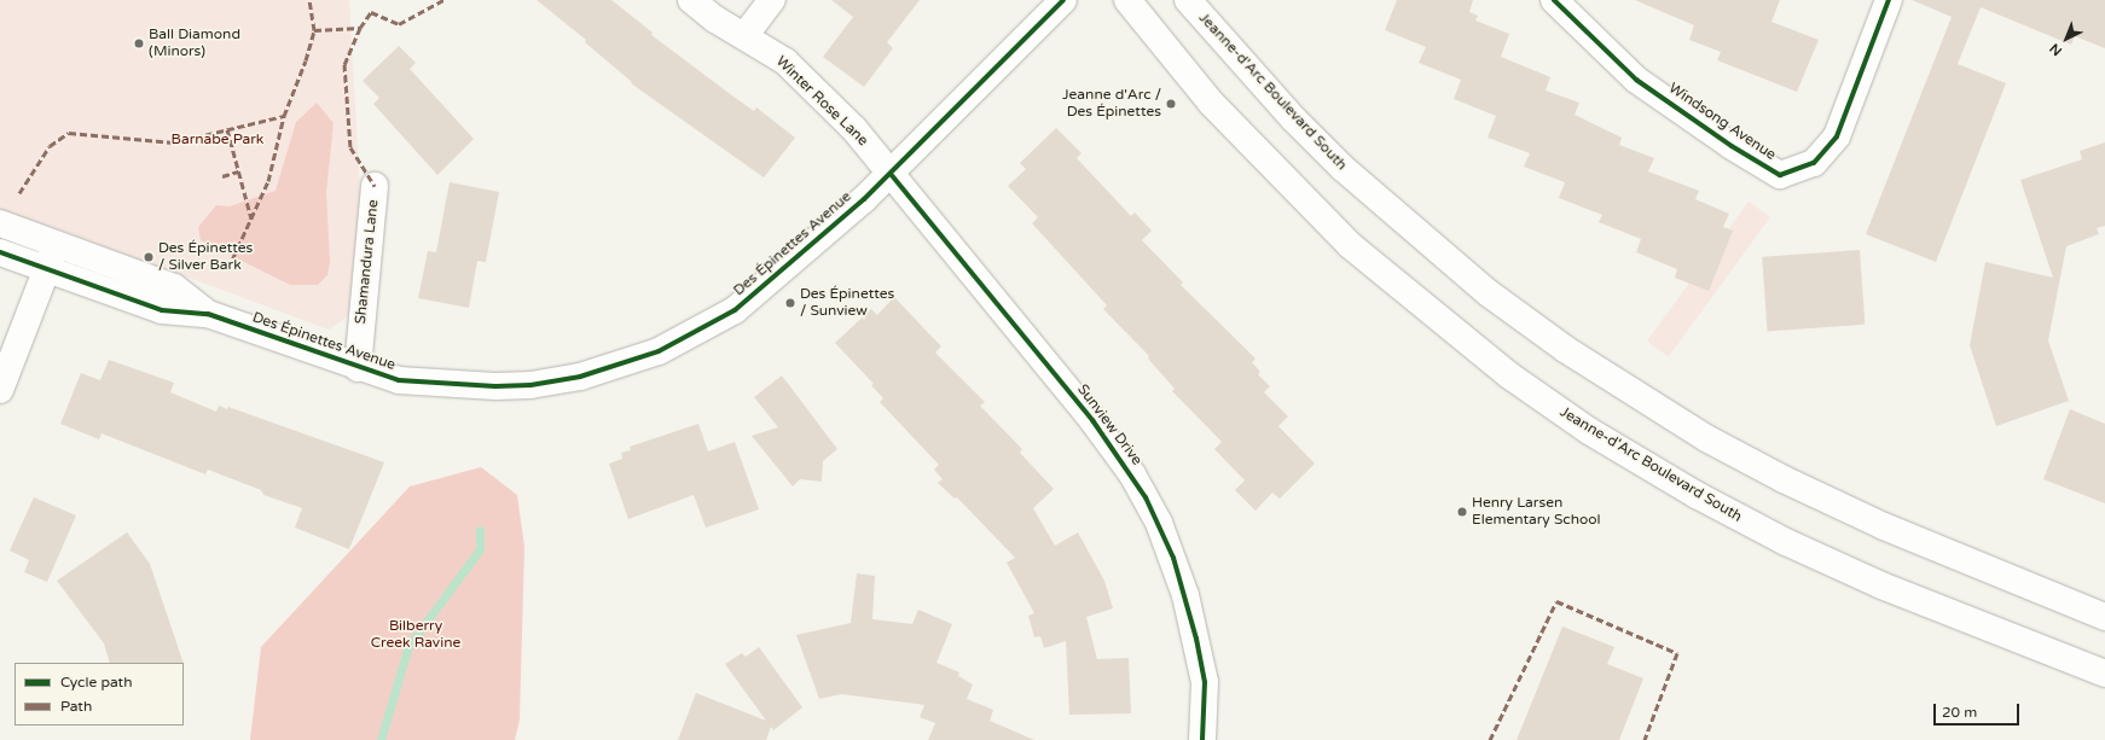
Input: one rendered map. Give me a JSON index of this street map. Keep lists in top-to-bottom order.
{
  "streets": {
    "street": [
      "Jeanne-d'Arc Boulevard South",
      "Winter Rose Lane",
      "Windsong Avenue",
      "Des Épinettes Avenue",
      "Shamandura Lane",
      "Sunview Drive"
    ]
  },
  "crossings": [
    ["Winter Rose Lane", "Des Épinettes Avenue"],
    ["Winter Rose Lane", "Sunview Drive"],
    ["Des Épinettes Avenue", "Shamandura Lane"],
    ["Des Épinettes Avenue", "Sunview Drive"]
  ],
  "parks": ["Barnabe Park", "Bilberry Creek Ravine"],
  "places": [
    "Ball Diamond (Minors)",
    "Jeanne d'Arc / Des Épinettes",
    "Des Épinettes / Silver Bark",
    "Des Épinettes / Sunview",
    "Henry Larsen Elementary School"
  ],
  "legend": ["Cycle path", "Path"],
  "scale_bar": "20 m",
  "north": "bottom left"
}
